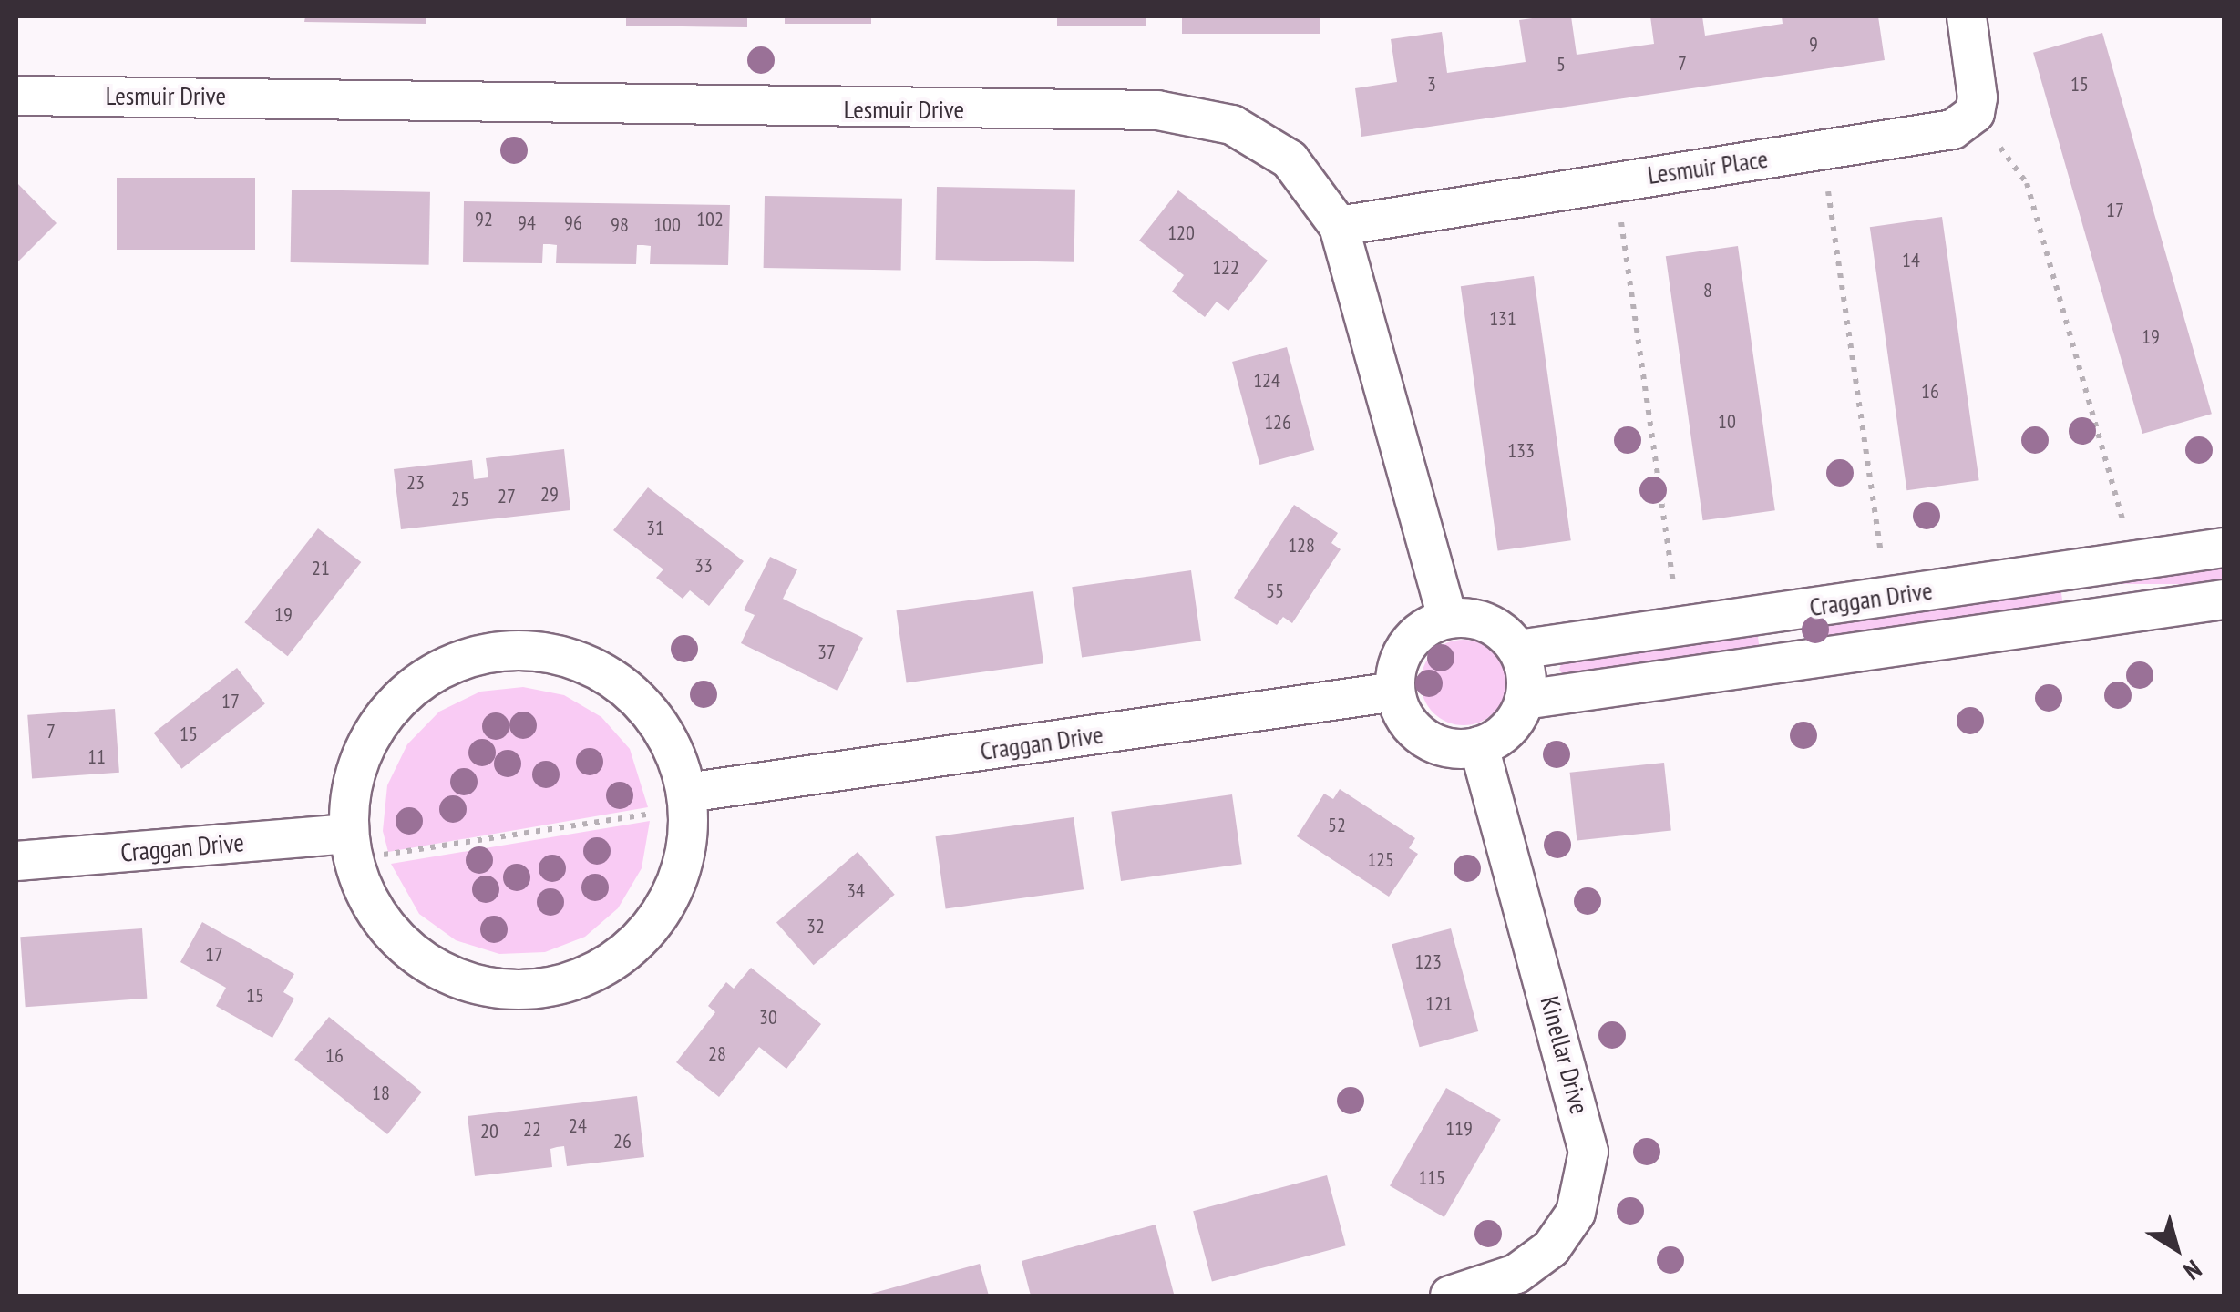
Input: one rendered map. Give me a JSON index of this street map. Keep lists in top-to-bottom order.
{
  "streets": {
    "street": [
      "Lesmuir Drive",
      "Lesmuir Place",
      "Craggan Drive",
      "Kinellar Drive"
    ]
  },
  "crossings": [
    ["Lesmuir Drive", "Lesmuir Place"],
    ["Lesmuir Drive", "Craggan Drive"],
    ["Lesmuir Drive", "Kinellar Drive"],
    ["Craggan Drive", "Kinellar Drive"]
  ],
  "house_numbers": [
    "9",
    "7",
    "5",
    "3",
    "15",
    "17",
    "92",
    "102",
    "94",
    "96",
    "98",
    "100",
    "120",
    "14",
    "122",
    "8",
    "131",
    "19",
    "124",
    "16",
    "10",
    "126",
    "133",
    "23",
    "29",
    "27",
    "25",
    "31",
    "128",
    "33",
    "21",
    "55",
    "19",
    "37",
    "17",
    "7",
    "15",
    "11",
    "52",
    "125",
    "34",
    "32",
    "17",
    "123",
    "15",
    "121",
    "30",
    "28",
    "16",
    "18",
    "24",
    "119",
    "22",
    "20",
    "26",
    "115"
  ],
  "north": "bottom right"
}
